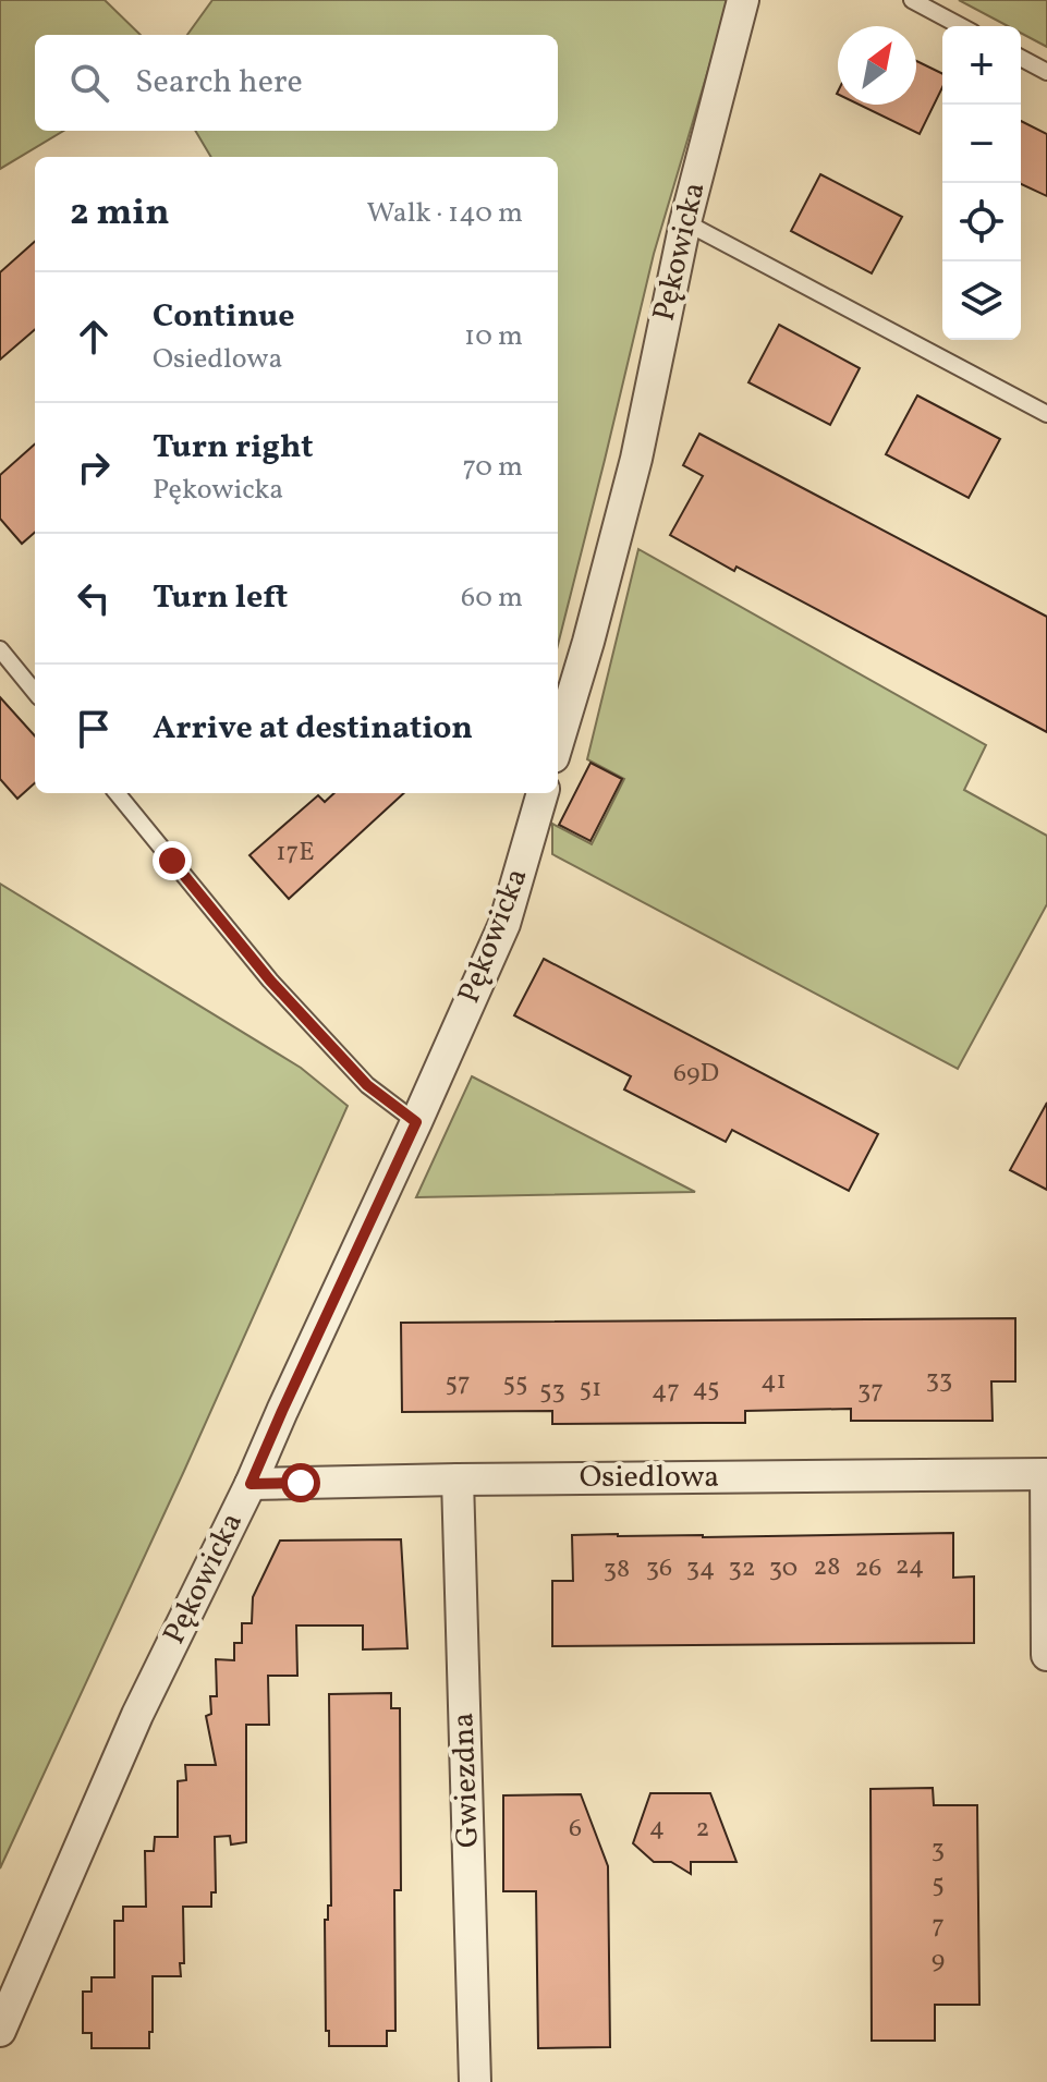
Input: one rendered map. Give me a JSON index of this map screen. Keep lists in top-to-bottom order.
{
  "streets": {
    "street": ["Pękowicka", "Osiedlowa", "Gwiezdna"]
  },
  "crossings": [
    ["Pękowicka", "Osiedlowa"],
    ["Osiedlowa", "Gwiezdna"]
  ],
  "house_numbers": [
    "17E",
    "69D",
    "33",
    "41",
    "57",
    "55",
    "51",
    "45",
    "53",
    "47",
    "37",
    "24",
    "28",
    "36",
    "34",
    "32",
    "30",
    "26",
    "38",
    "4",
    "6",
    "2",
    "3",
    "5",
    "7",
    "9"
  ],
  "north": "top right",
  "page": {
    "map_buttons": ["+", "−"],
    "search": "Search here",
    "heading": ["2 min", "Walk · 140 m"],
    "list": [
      ["Continue", "Osiedlowa", "10 m"],
      ["Turn right", "Pękowicka", "70 m"],
      ["Turn left", "60 m"],
      "Arrive at destination"
    ]
  }
}
